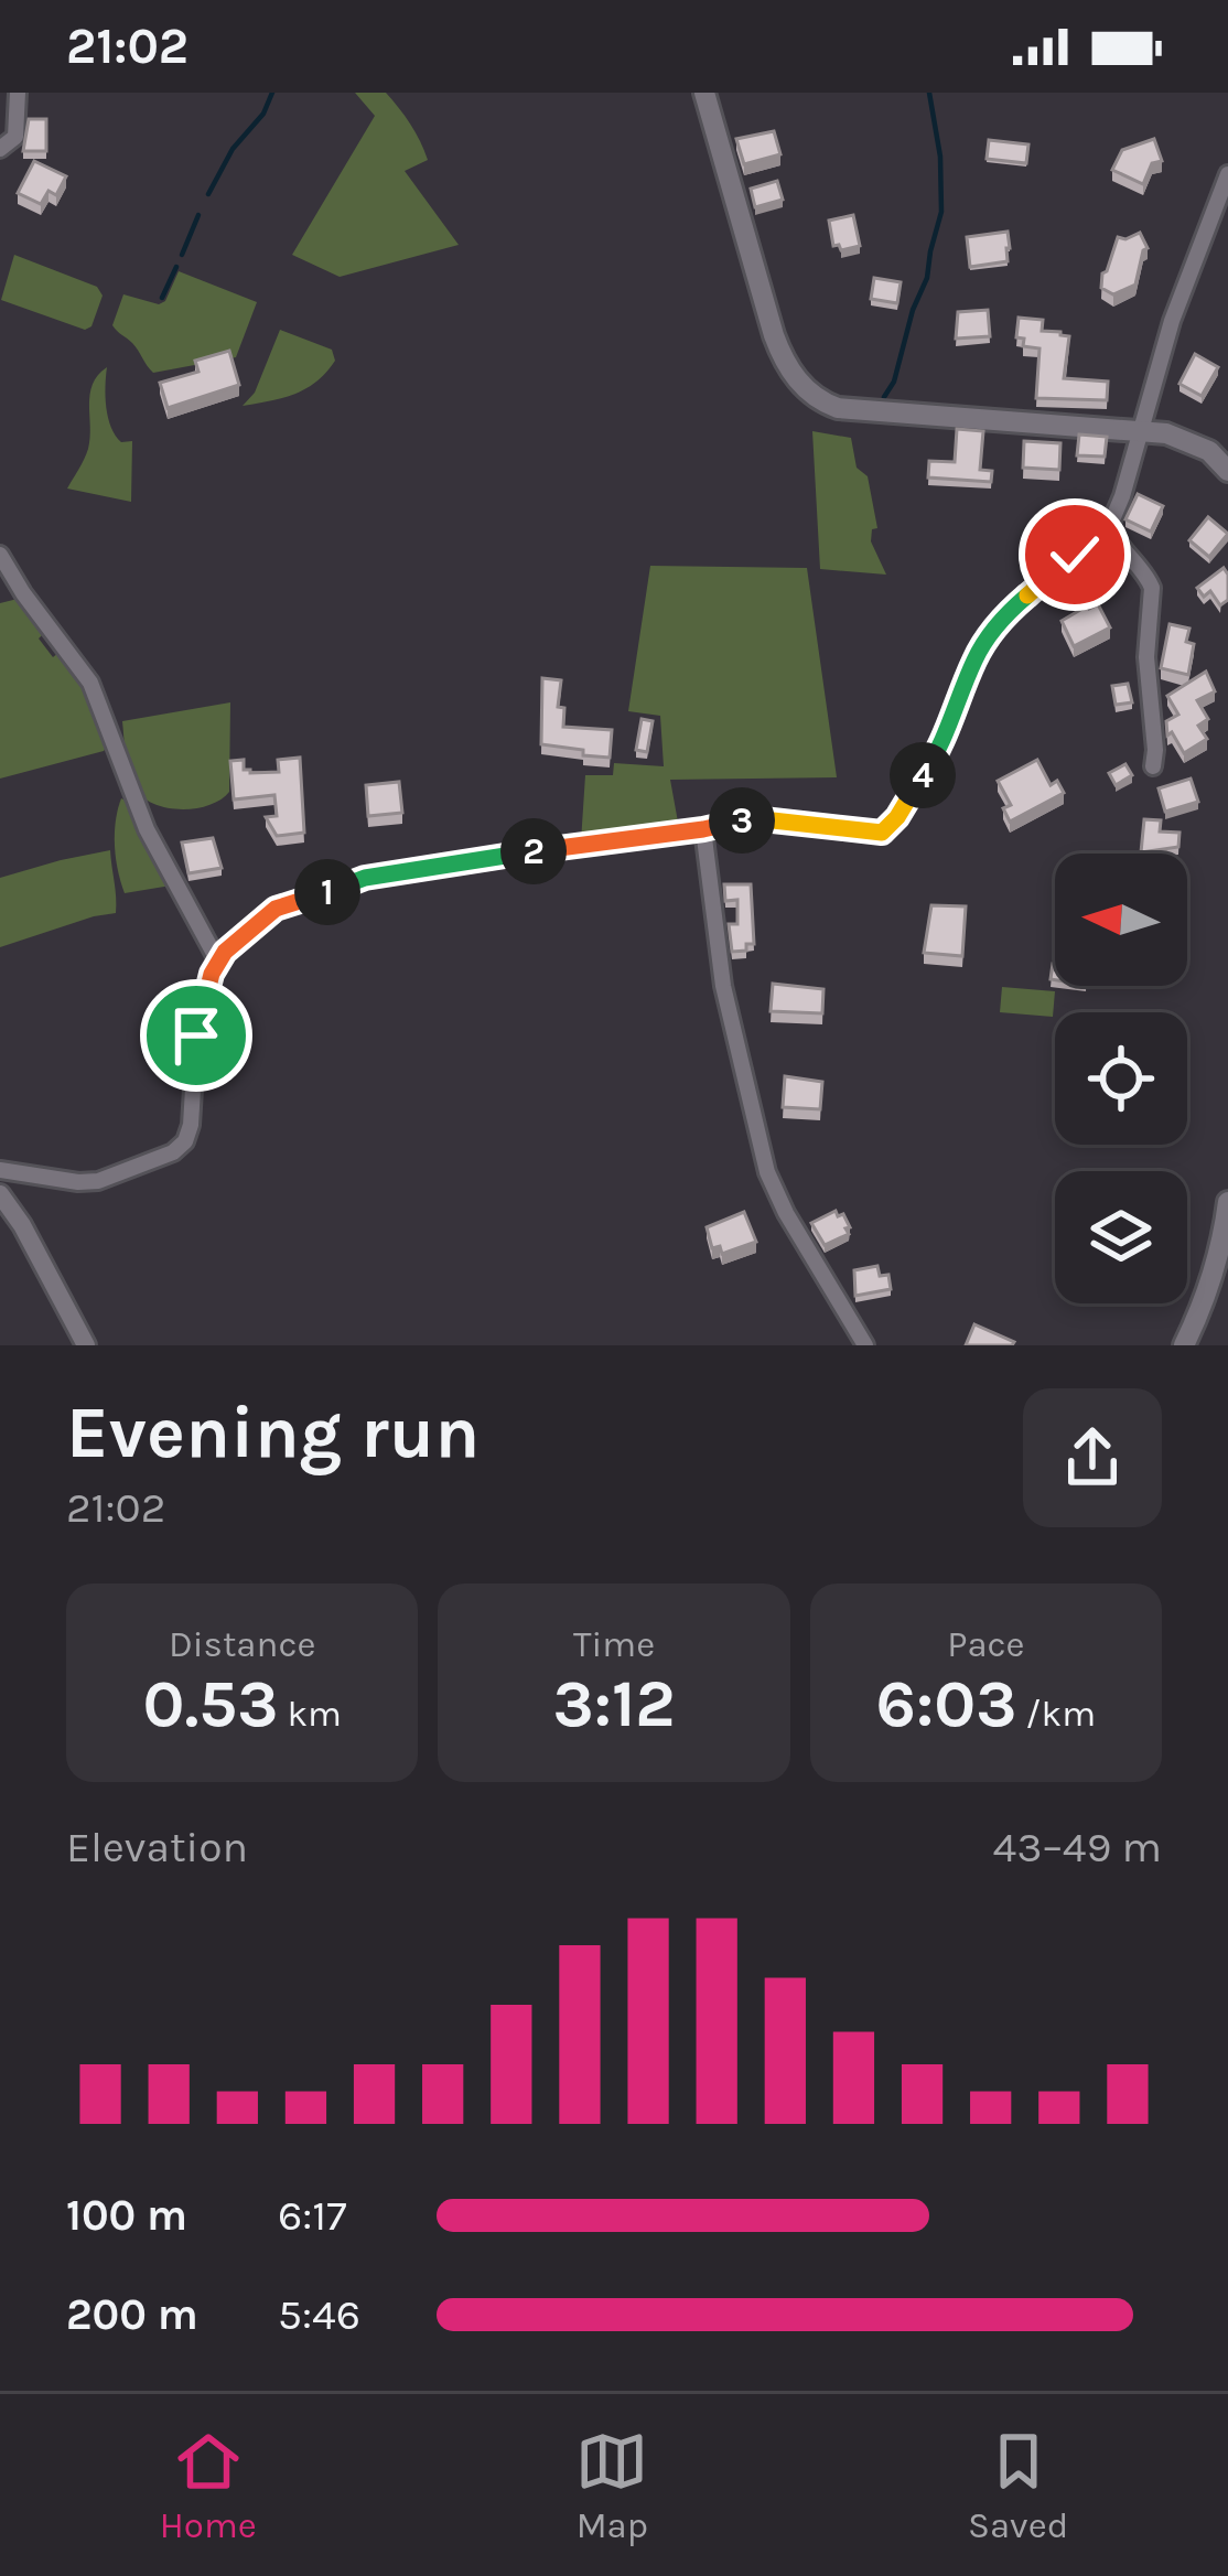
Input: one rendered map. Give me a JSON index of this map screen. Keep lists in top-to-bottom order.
{
  "north": "left",
  "page": {
    "status": "21:02",
    "pins": [
      "4",
      "3",
      "2",
      "1"
    ],
    "heading": ["Evening run", "21:02"],
    "stats": [
      ["Distance", "0.53 km"],
      ["Time", "3:12"],
      ["Pace", "6:03 /km"]
    ],
    "chart": ["Elevation", "43–49 m"],
    "list": [
      {
        "name": "100 m",
        "note": "6:17"
      },
      {
        "name": "200 m",
        "note": "5:46"
      }
    ],
    "tabs": ["Home", "Map", "Saved"]
  }
}
